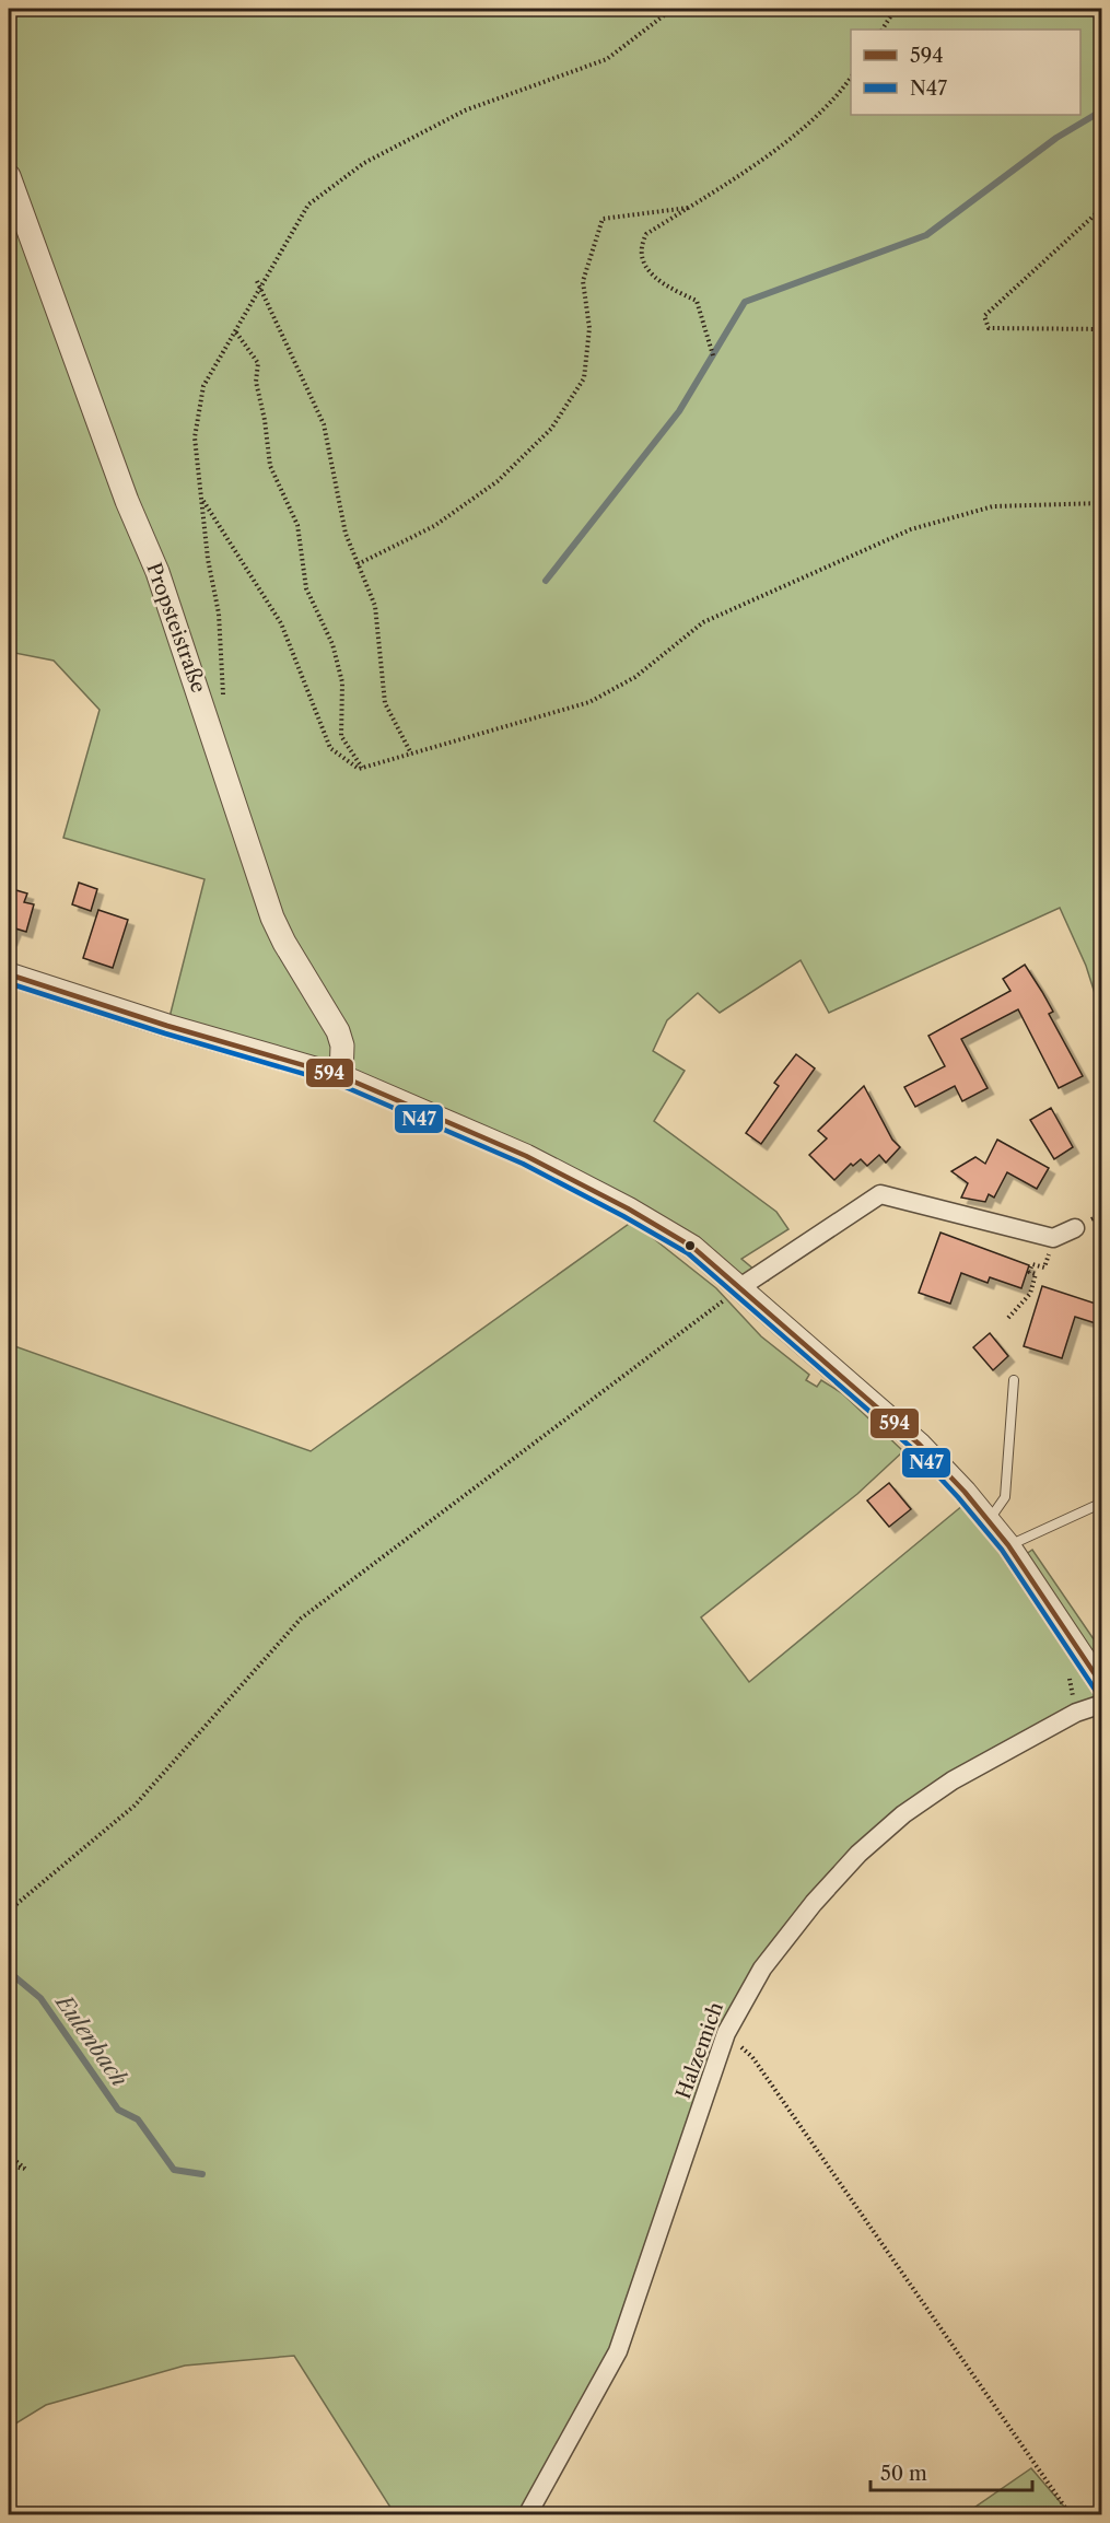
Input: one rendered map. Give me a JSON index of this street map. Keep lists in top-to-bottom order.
{
  "streets": {
    "street": ["Propsteistraße", "Halzemich"]
  },
  "water": ["Eulenbach"],
  "lines": ["transit line 594", "transit line N47"],
  "legend": ["594", "N47"],
  "scale_bar": "50 m"
}
